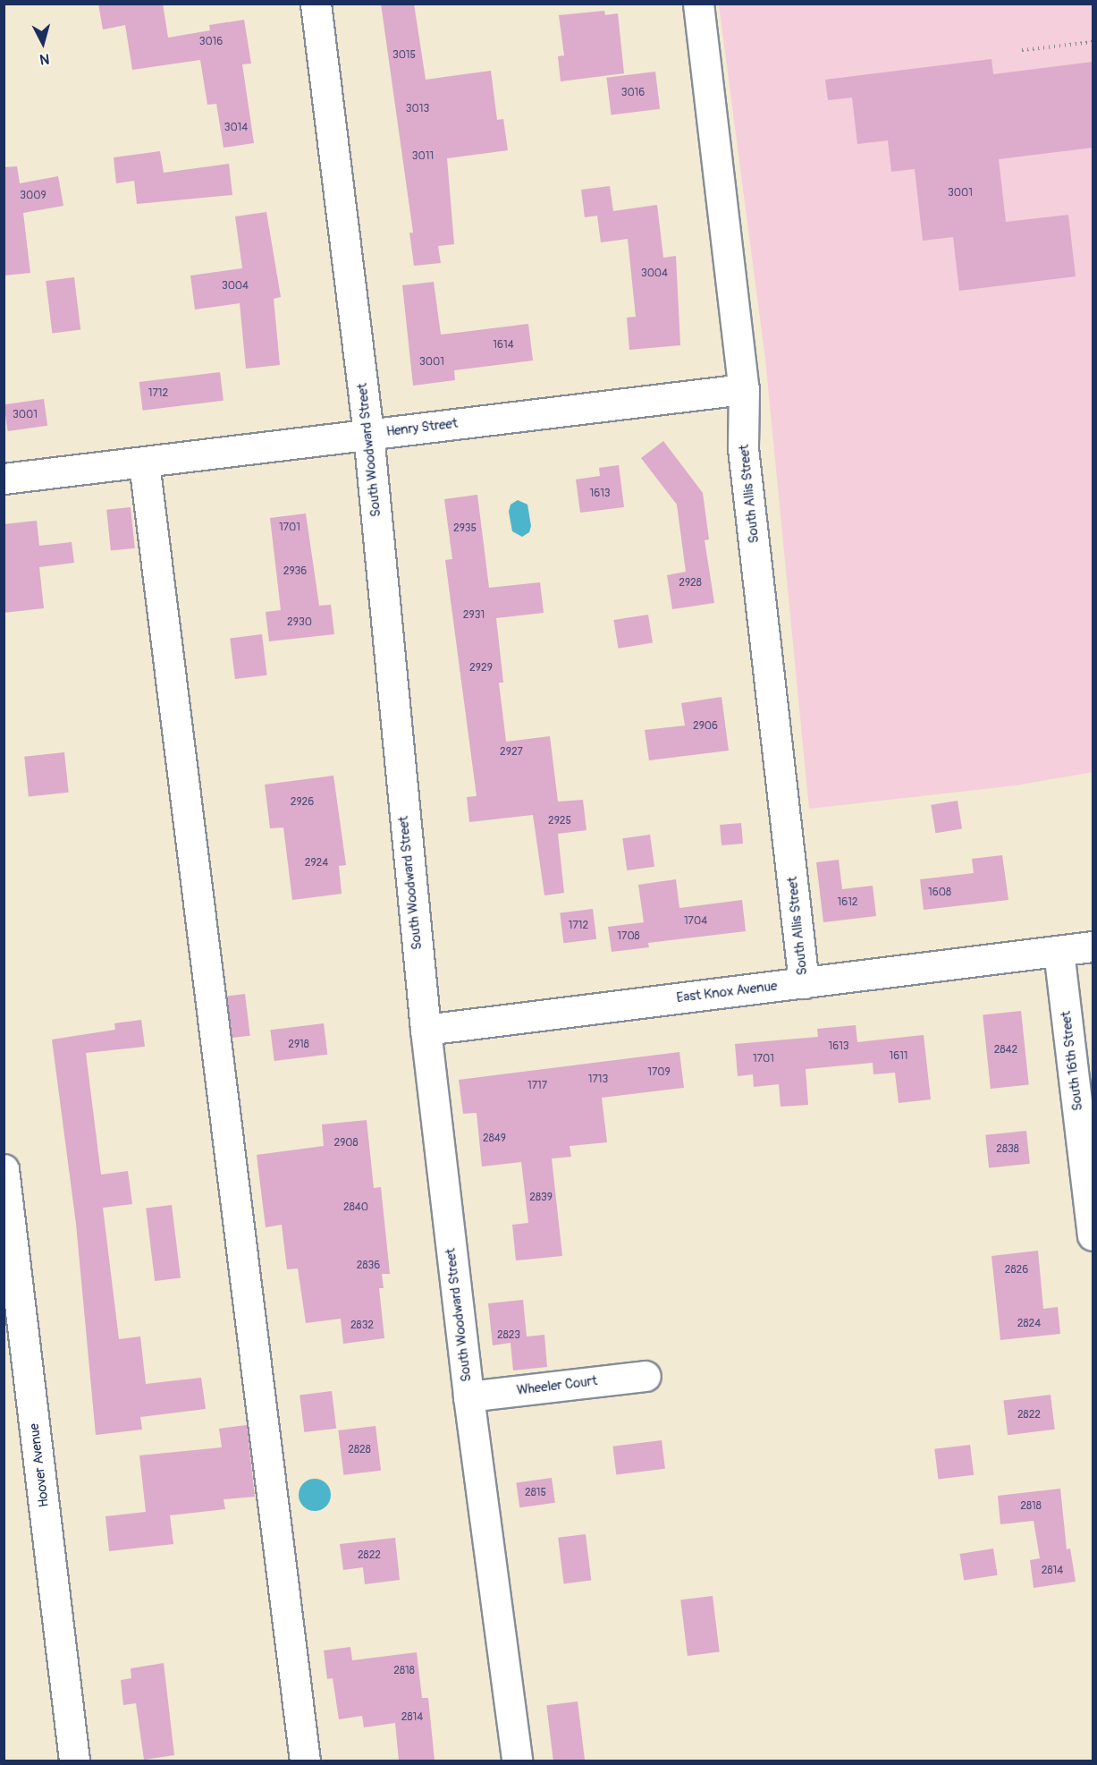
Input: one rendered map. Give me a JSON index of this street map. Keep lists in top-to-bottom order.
{
  "streets": {
    "street": [
      "Henry Street",
      "South Woodward Street",
      "South Allis Street",
      "East Knox Avenue",
      "South 16th Street",
      "Wheeler Court",
      "Hoover Avenue"
    ]
  },
  "crossings": [
    ["Henry Street", "South Woodward Street"],
    ["Henry Street", "South Allis Street"],
    ["South Woodward Street", "East Knox Avenue"],
    ["South Woodward Street", "Wheeler Court"],
    ["South Allis Street", "East Knox Avenue"],
    ["East Knox Avenue", "South 16th Street"]
  ],
  "house_numbers": [
    "3016",
    "3015",
    "3016",
    "3013",
    "3014",
    "3011",
    "3001",
    "3009",
    "3004",
    "3004",
    "1614",
    "3001",
    "1712",
    "3001",
    "1613",
    "1701",
    "2935",
    "2936",
    "2928",
    "2931",
    "2930",
    "2929",
    "2906",
    "2927",
    "2926",
    "2925",
    "2924",
    "1608",
    "1612",
    "1704",
    "1712",
    "1708",
    "2918",
    "1613",
    "2842",
    "1611",
    "1701",
    "1709",
    "1713",
    "1717",
    "2849",
    "2908",
    "2838",
    "2839",
    "2840",
    "2836",
    "2826",
    "2824",
    "2832",
    "2823",
    "2822",
    "2828",
    "2815",
    "2818",
    "2822",
    "2814",
    "2818",
    "2814"
  ],
  "north": "bottom"
}
